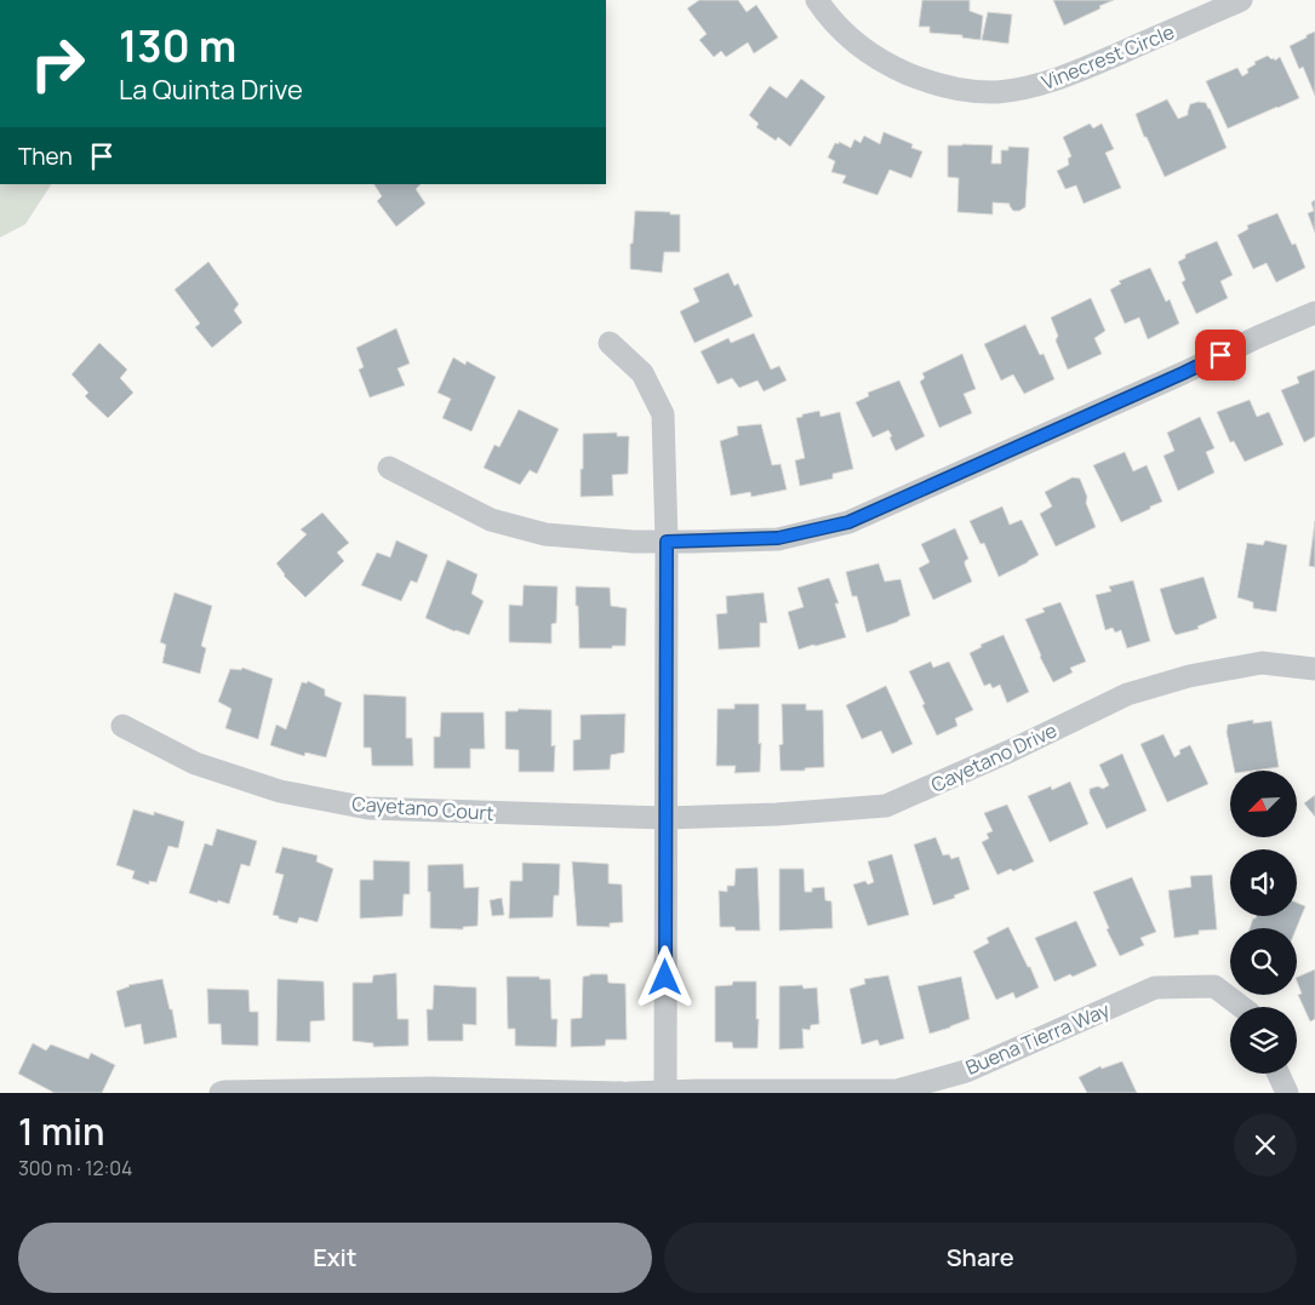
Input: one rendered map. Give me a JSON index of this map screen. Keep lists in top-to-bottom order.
{
  "streets": {
    "street": [
      "Vinecrest Circle",
      "Cayetano Drive",
      "Cayetano Court",
      "Buena Tierra Way"
    ]
  },
  "crossings": [
    ["Cayetano Drive", "Cayetano Court"]
  ],
  "north": "bottom left",
  "page": {
    "turn": ["130 m", "La Quinta Drive"],
    "then": "Then",
    "heading": ["1 min", "300 m · 12:04"],
    "buttons": ["Exit", "Share"]
  }
}
